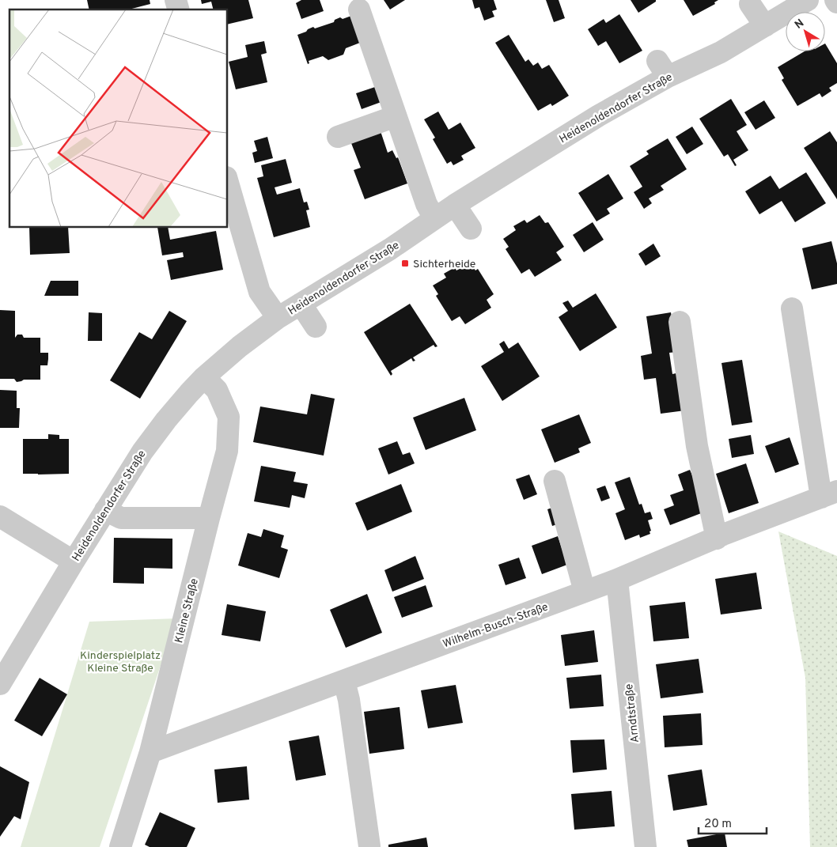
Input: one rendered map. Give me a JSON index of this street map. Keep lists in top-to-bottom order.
{
  "streets": {
    "street": [
      "Heidenoldendorfer Straße",
      "Kleine Straße",
      "Wilhelm-Busch-Straße",
      "Arndtstraße"
    ]
  },
  "crossings": [
    ["Heidenoldendorfer Straße", "Kleine Straße"],
    ["Kleine Straße", "Wilhelm-Busch-Straße"],
    ["Wilhelm-Busch-Straße", "Arndtstraße"]
  ],
  "parks": ["Kinderspielplatz Kleine Straße"],
  "places": {
    "transit": ["Sichterheide"]
  },
  "scale_bar": "20 m",
  "north": "top left"
}
